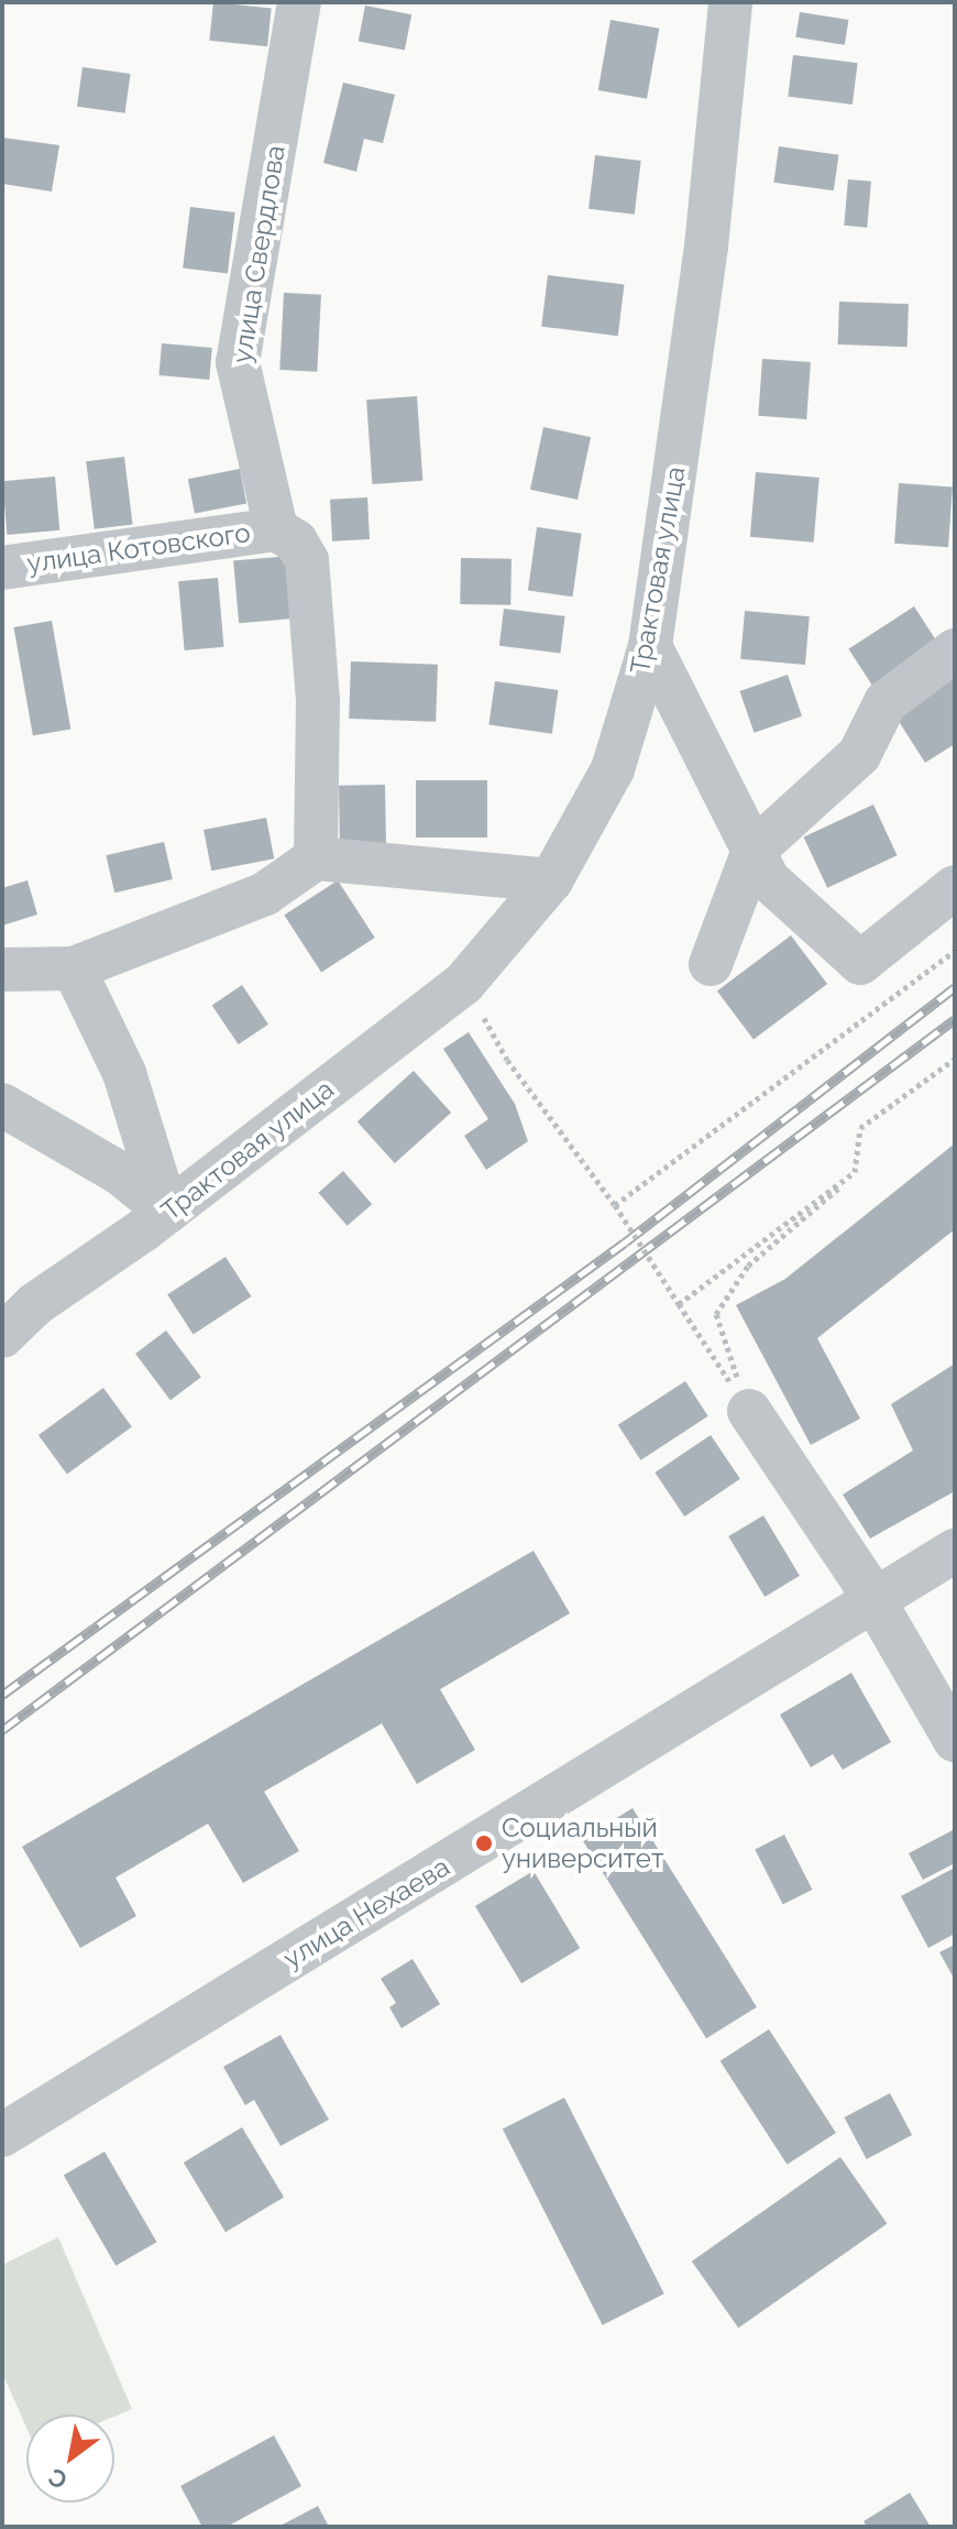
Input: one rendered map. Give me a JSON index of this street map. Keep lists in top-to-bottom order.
{
  "streets": {
    "street": [
      "улица Свердлова",
      "улица Котовского",
      "Трактовая улица",
      "улица Нехаева"
    ]
  },
  "crossings": [
    ["улица Свердлова", "улица Котовского"]
  ],
  "places": ["Социальный университет"],
  "north": "bottom left"
}
